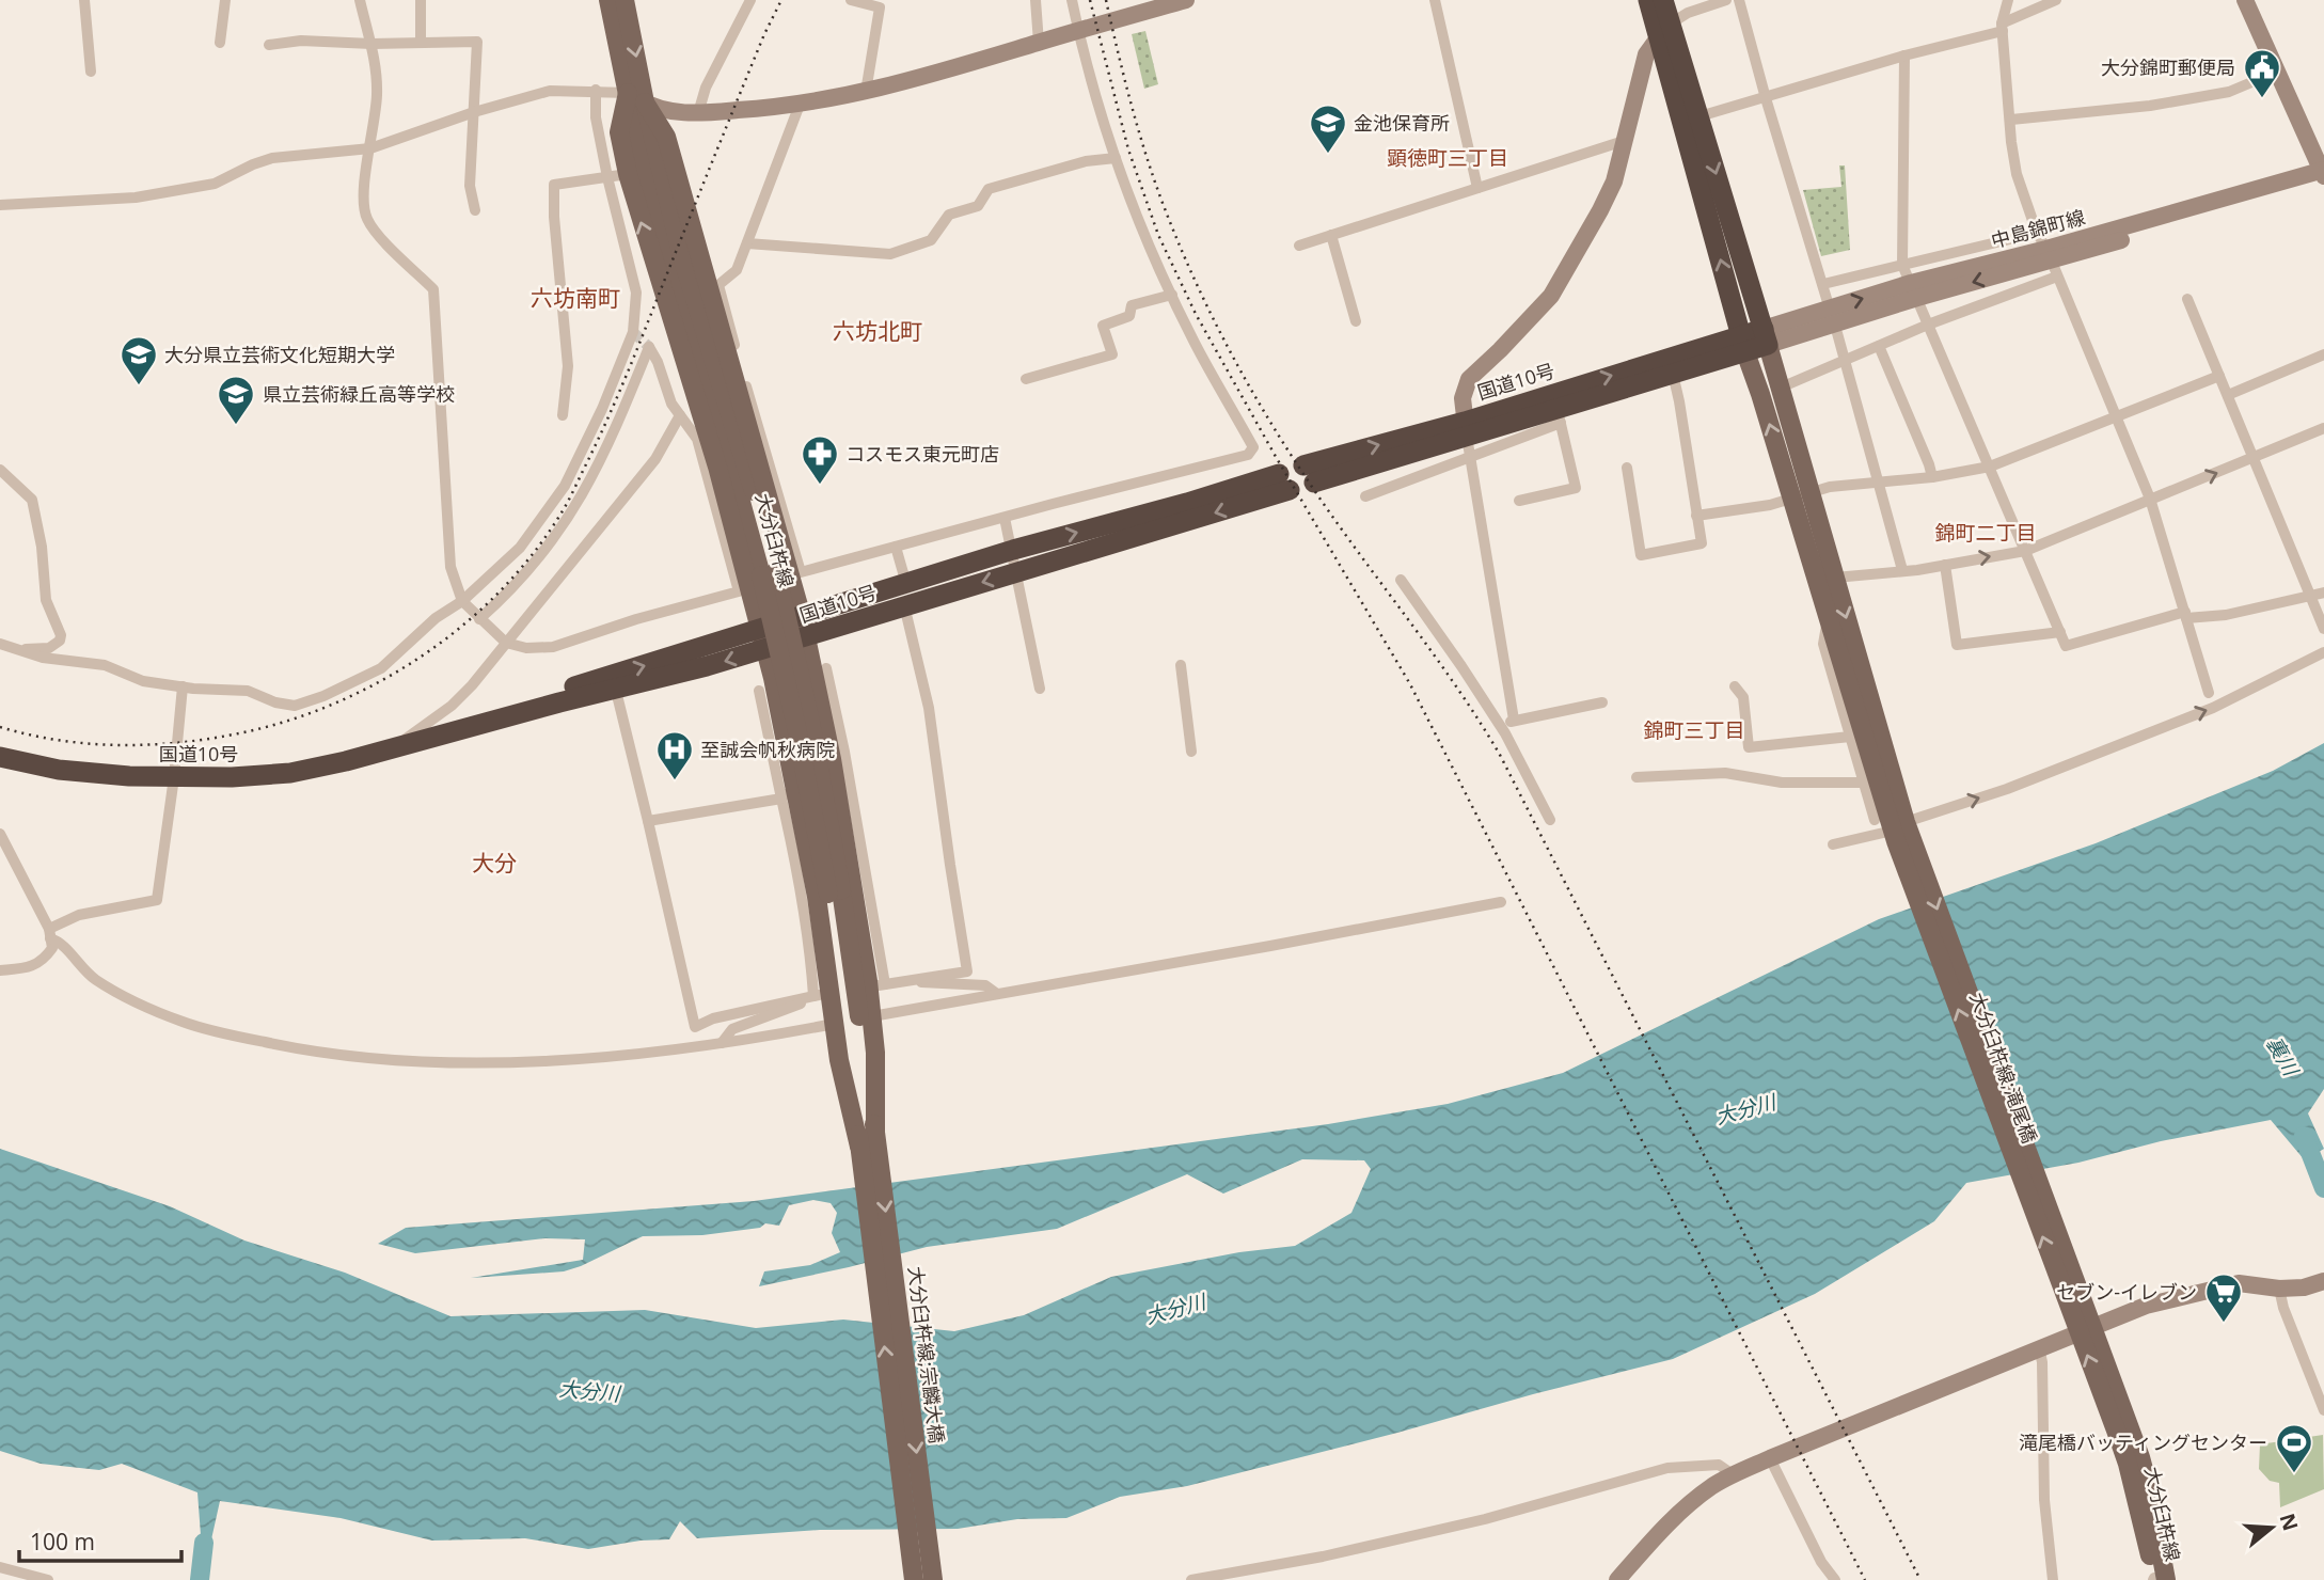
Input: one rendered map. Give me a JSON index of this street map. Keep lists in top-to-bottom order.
{
  "streets": {
    "highway": ["国道10号"],
    "main road": ["大分臼杵線", "大分臼杵線;滝尾橋", "大分臼杵線;宗麟大橋"],
    "street": ["中島錦町線"]
  },
  "crossings": [
    ["中島錦町線", "国道10号"],
    ["大分臼杵線", "大分臼杵線;滝尾橋"],
    ["大分臼杵線", "大分臼杵線;宗麟大橋"]
  ],
  "one_way": ["大分臼杵線;宗麟大橋"],
  "districts": [
    "顕徳町三丁目",
    "六坊南町",
    "六坊北町",
    "錦町二丁目",
    "錦町三丁目",
    "大分"
  ],
  "water": ["裏川", "大分川"],
  "places": {
    "public building": ["大分錦町郵便局"],
    "school or university": ["金池保育所", "大分県立芸術文化短期大学", "県立芸術緑丘高等学校"],
    "pharmacy": ["コスモス東元町店"],
    "hospital": ["至誠会帆秋病院"],
    "supermarket": ["セブン-イレブン"],
    "sports": ["滝尾橋バッティングセンター"]
  },
  "scale_bar": "100 m",
  "north": "right"
}
